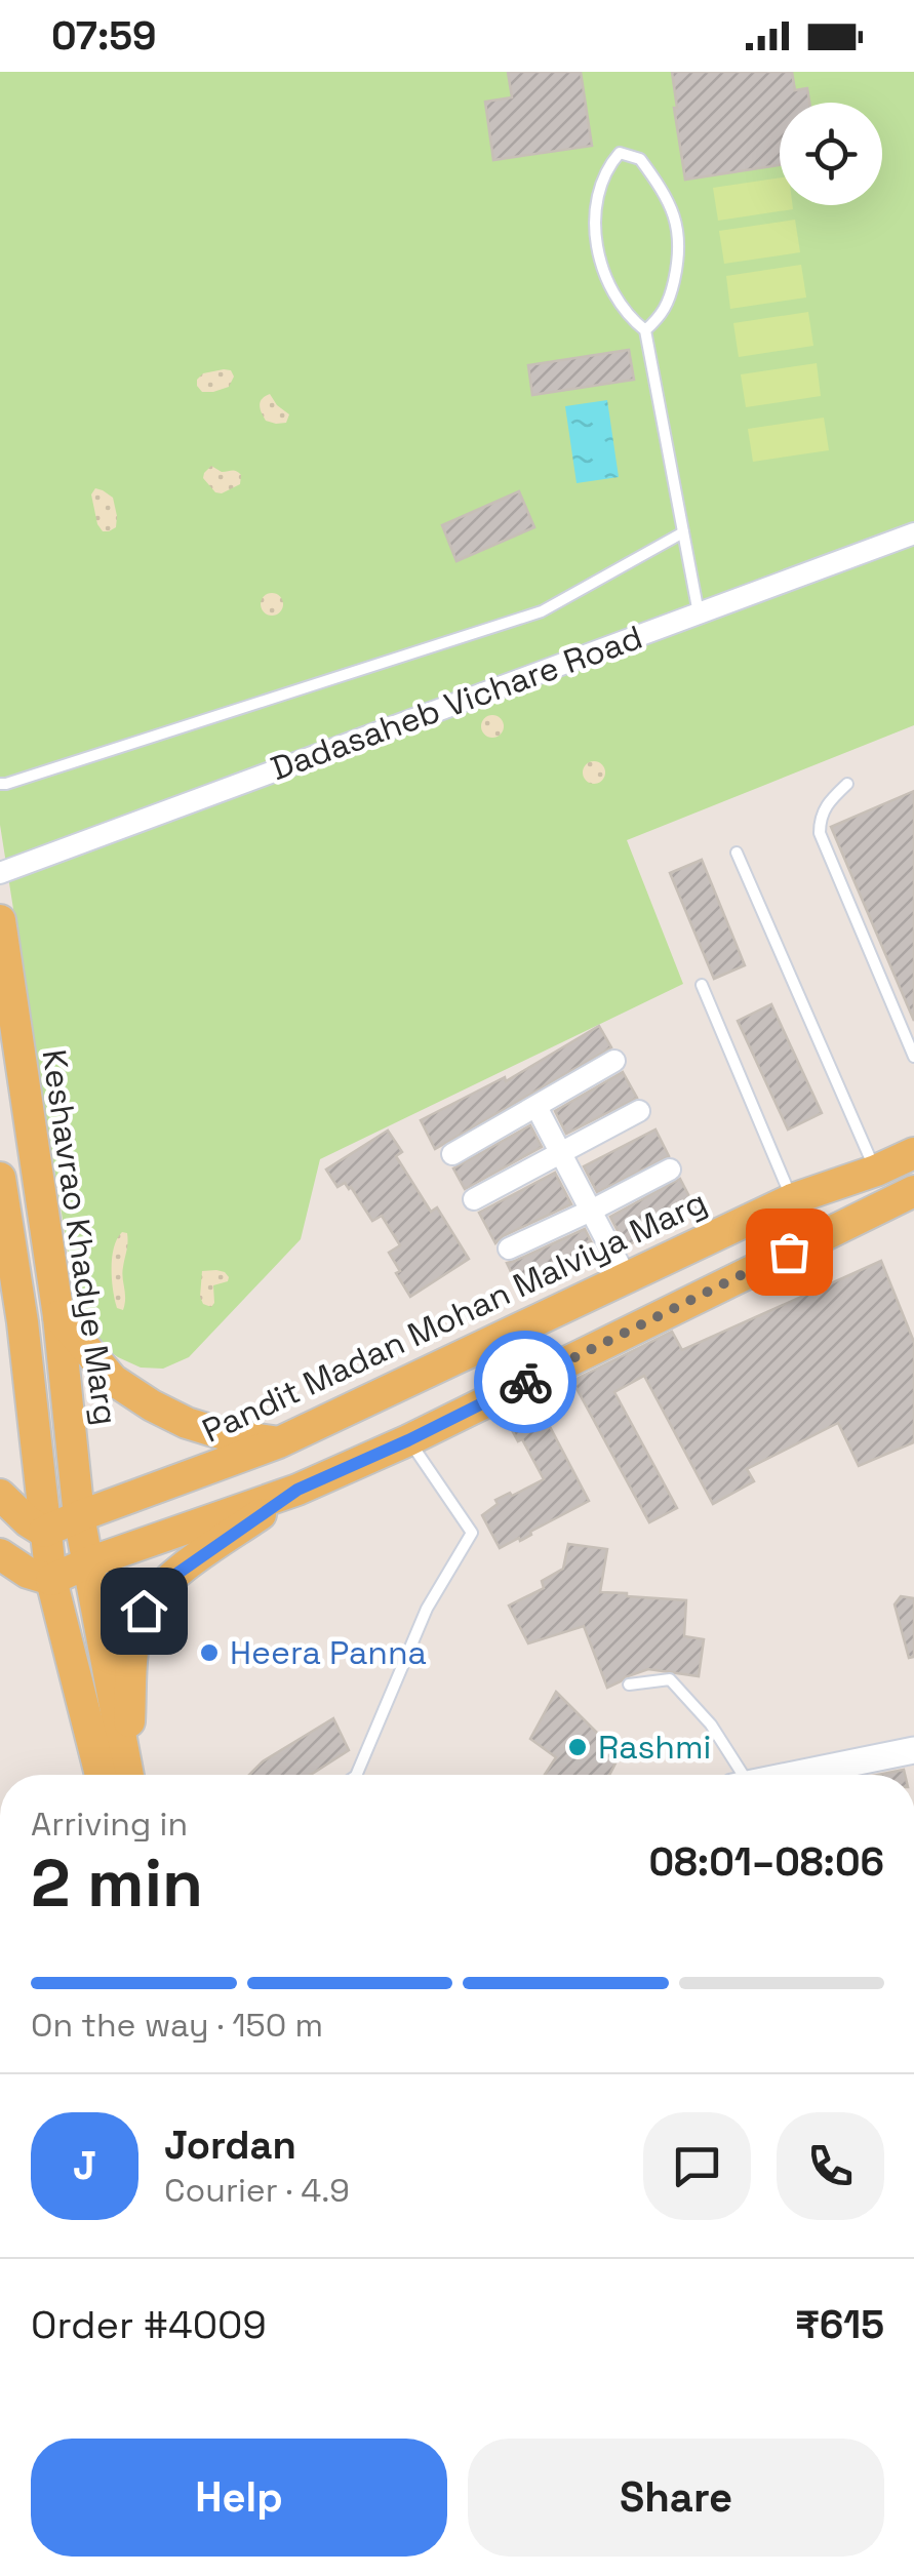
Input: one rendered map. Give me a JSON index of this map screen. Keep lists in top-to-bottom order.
{
  "streets": {
    "main road": ["Keshavrao Khadye Marg", "Pandit Madan Mohan Malviya Marg"],
    "street": ["Dadasaheb Vichare Road"]
  },
  "crossings": [
    ["Keshavrao Khadye Marg", "Pandit Madan Mohan Malviya Marg"]
  ],
  "places": ["Heera Panna", "Rashmi"],
  "page": {
    "status": "07:59",
    "heading": ["2 min", "Arriving in", "08:01–08:06"],
    "panel": [
      "Jordan",
      "Courier · 4.9",
      "Order #4009",
      "₹615"
    ],
    "bar": "On the way · 150 m",
    "round": "J",
    "buttons": ["Help", "Share"]
  }
}
